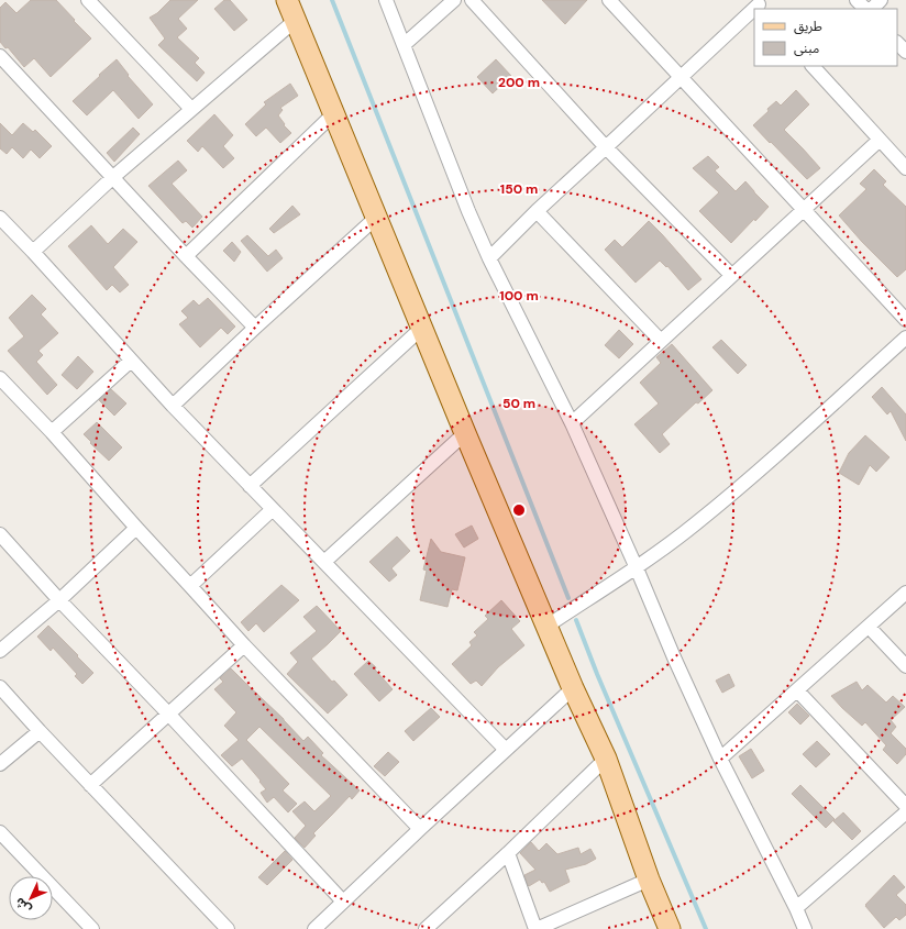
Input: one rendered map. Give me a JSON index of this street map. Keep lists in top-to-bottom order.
{
  "legend": ["طريق", "مبنى"],
  "north": "bottom left",
  "rings": [
    "200 m",
    "150 m",
    "100 m",
    "50 m"
  ]
}
